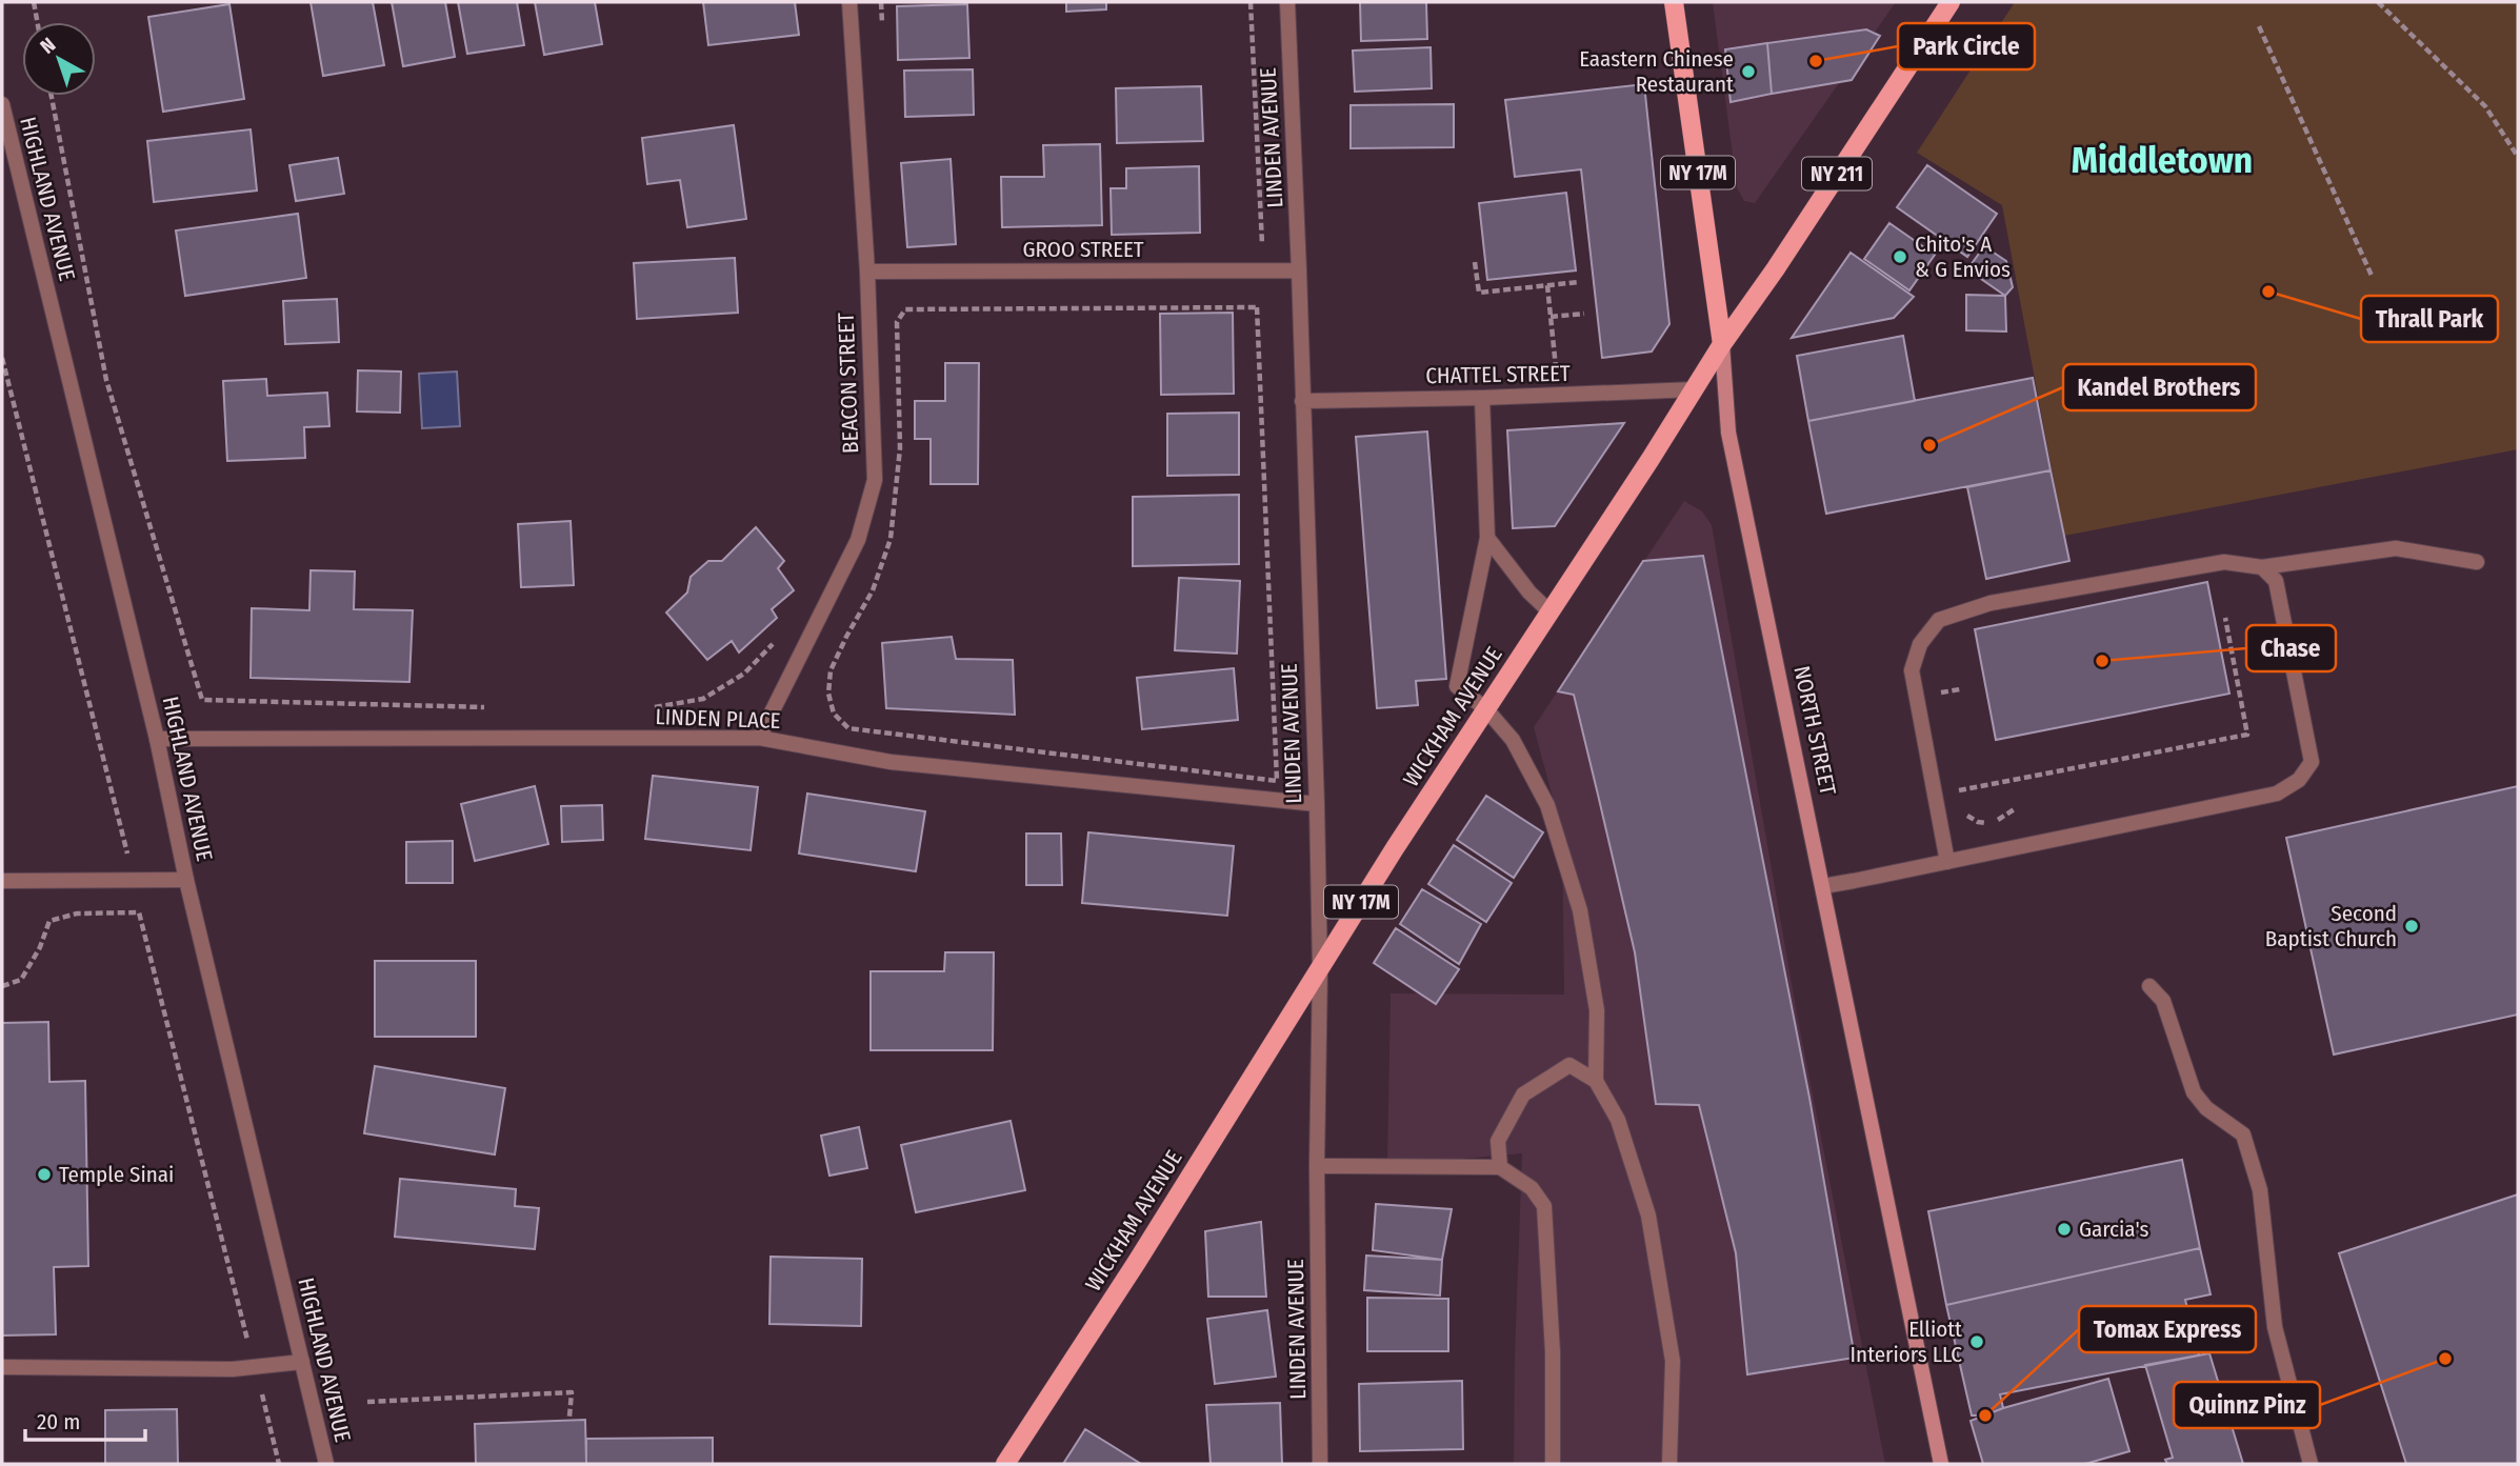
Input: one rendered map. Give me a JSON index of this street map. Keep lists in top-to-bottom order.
{
  "streets": {
    "main road": [
      "NY 17M",
      "NY 211",
      "WICKHAM AVENUE",
      "NORTH STREET"
    ],
    "street": [
      "LINDEN AVENUE",
      "HIGHLAND AVENUE",
      "GROO STREET",
      "CHATTEL STREET",
      "BEACON STREET",
      "LINDEN PLACE"
    ]
  },
  "crossings": [
    ["LINDEN AVENUE", "GROO STREET"],
    ["LINDEN AVENUE", "CHATTEL STREET"],
    ["LINDEN AVENUE", "WICKHAM AVENUE"],
    ["LINDEN AVENUE", "LINDEN PLACE"],
    ["HIGHLAND AVENUE", "LINDEN PLACE"],
    ["GROO STREET", "BEACON STREET"],
    ["CHATTEL STREET", "WICKHAM AVENUE"],
    ["BEACON STREET", "LINDEN PLACE"],
    ["WICKHAM AVENUE", "NORTH STREET"]
  ],
  "districts": ["Middletown"],
  "places": [
    "Park Circle",
    "Eaastern Chinese Restaurant",
    "Chito's A & G Envios",
    "Thrall Park",
    "Kandel Brothers",
    "Chase",
    "Second Baptist Church",
    "Temple Sinai",
    "Garcia's",
    "Elliott Interiors LLC",
    "Quinnz Pinz",
    "Tomax Express"
  ],
  "scale_bar": "20 m",
  "north": "top left"
}
